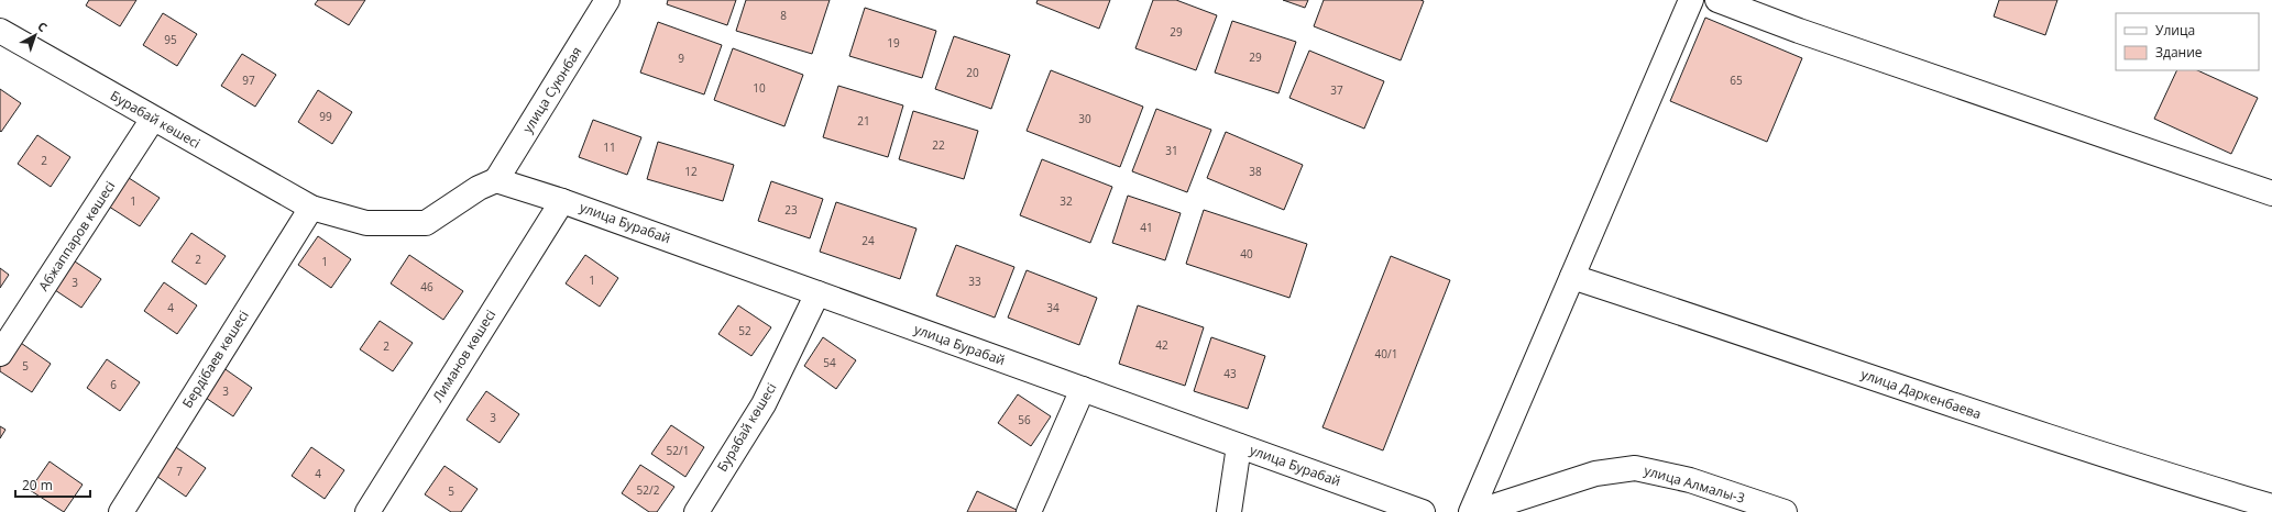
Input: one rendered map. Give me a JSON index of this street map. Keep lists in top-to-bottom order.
{
  "streets": {
    "street": [
      "улица Суюнбая",
      "Бурабай көшесі",
      "улица Бурабай",
      "Абжаппаров көшесі",
      "Лиманов көшесі",
      "Бердібаев көшесі",
      "улица Даркенбаева",
      "улица Алмалы-3"
    ]
  },
  "crossings": [
    ["улица Суюнбая", "Бурабай көшесі"],
    ["улица Суюнбая", "улица Бурабай"],
    ["Бурабай көшесі", "улица Бурабай"],
    ["Бурабай көшесі", "Абжаппаров көшесі"],
    ["Бурабай көшесі", "Бердібаев көшесі"],
    ["улица Бурабай", "Лиманов көшесі"]
  ],
  "house_numbers": [
    "8",
    "29",
    "95",
    "19",
    "29",
    "9",
    "20",
    "97",
    "65",
    "10",
    "37",
    "99",
    "30",
    "21",
    "22",
    "11",
    "31",
    "2",
    "12",
    "38",
    "1",
    "32",
    "23",
    "41",
    "24",
    "40",
    "2",
    "1",
    "1",
    "33",
    "3",
    "46",
    "4",
    "34",
    "52",
    "42",
    "2",
    "40/1",
    "54",
    "5",
    "43",
    "6",
    "3",
    "3",
    "56",
    "52/1",
    "7",
    "4",
    "52/2",
    "5"
  ],
  "legend": ["Улица", "Здание"],
  "scale_bar": "20 m",
  "north": "top right"
}
